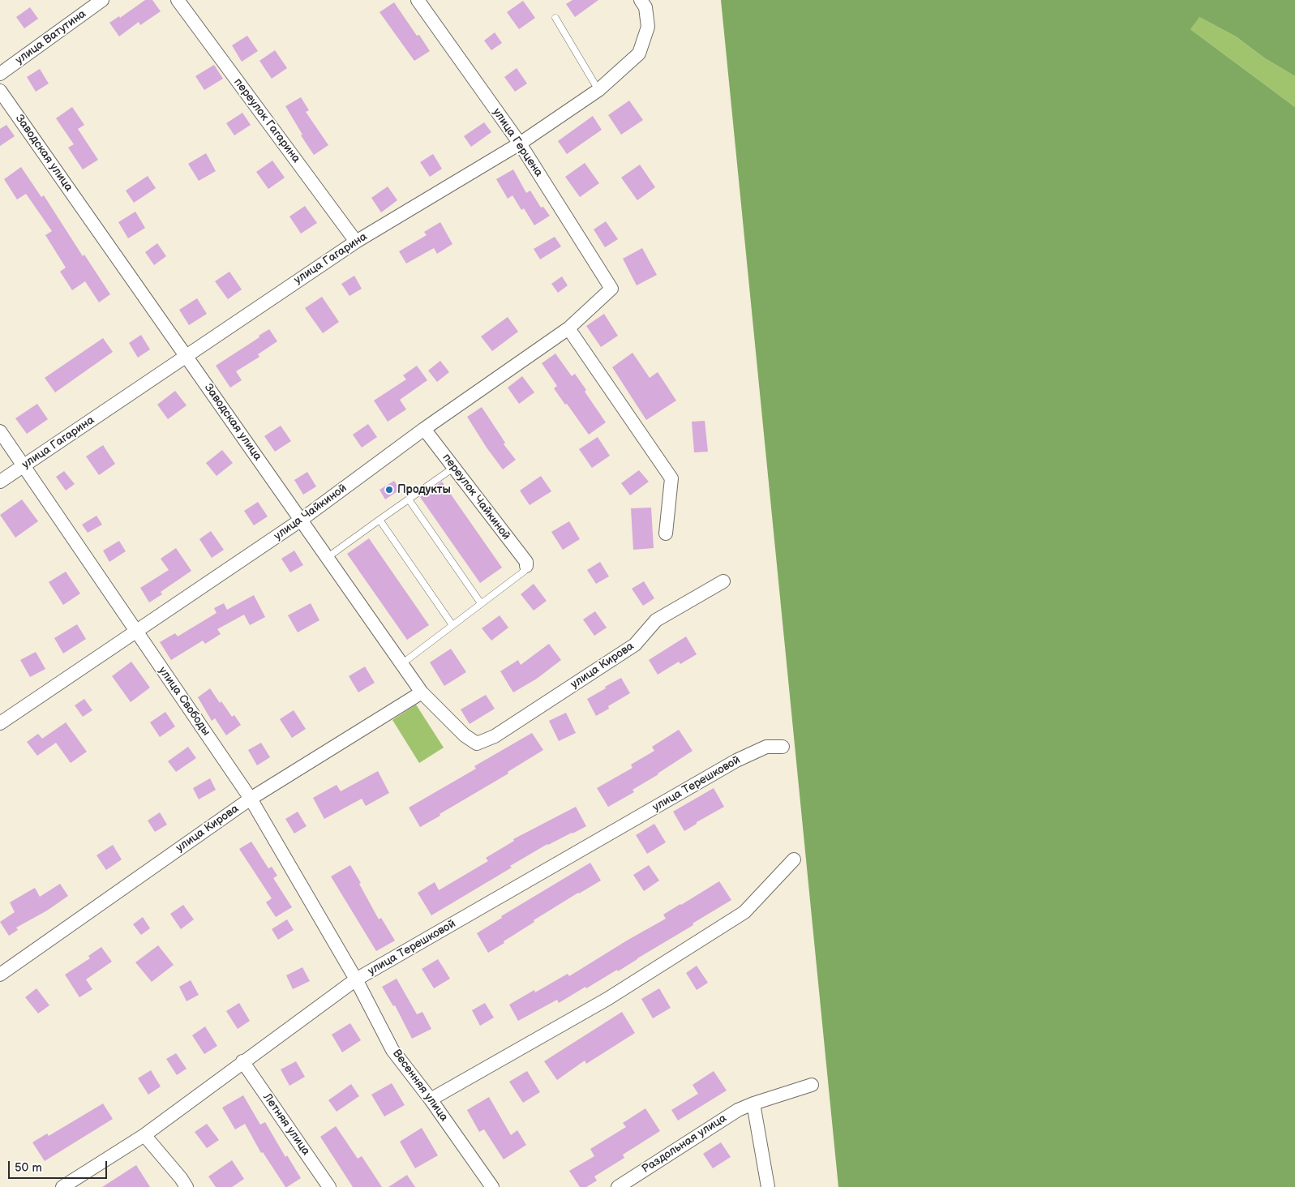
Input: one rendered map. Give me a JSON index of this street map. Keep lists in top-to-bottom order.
{
  "streets": {
    "street": [
      "улица Ватутина",
      "переулок Гагарина",
      "улица Герцена",
      "Заводская улица",
      "улица Гагарина",
      "переулок Чайкиной",
      "улица Чайкиной",
      "улица Кирова",
      "улица Свободы",
      "улица Терешковой",
      "Весенняя улица",
      "Летняя улица",
      "Раздольная улица"
    ]
  },
  "crossings": [
    ["переулок Гагарина", "улица Гагарина"],
    ["улица Герцена", "улица Гагарина"],
    ["улица Герцена", "улица Чайкиной"],
    ["Заводская улица", "улица Гагарина"],
    ["Заводская улица", "улица Чайкиной"],
    ["Заводская улица", "улица Кирова"],
    ["улица Гагарина", "улица Свободы"],
    ["переулок Чайкиной", "улица Чайкиной"],
    ["улица Чайкиной", "улица Свободы"],
    ["улица Кирова", "улица Свободы"],
    ["улица Свободы", "улица Терешковой"],
    ["улица Свободы", "Весенняя улица"],
    ["улица Терешковой", "Весенняя улица"],
    ["улица Терешковой", "Летняя улица"]
  ],
  "places": ["Продукты"],
  "scale_bar": "50 m"
}
